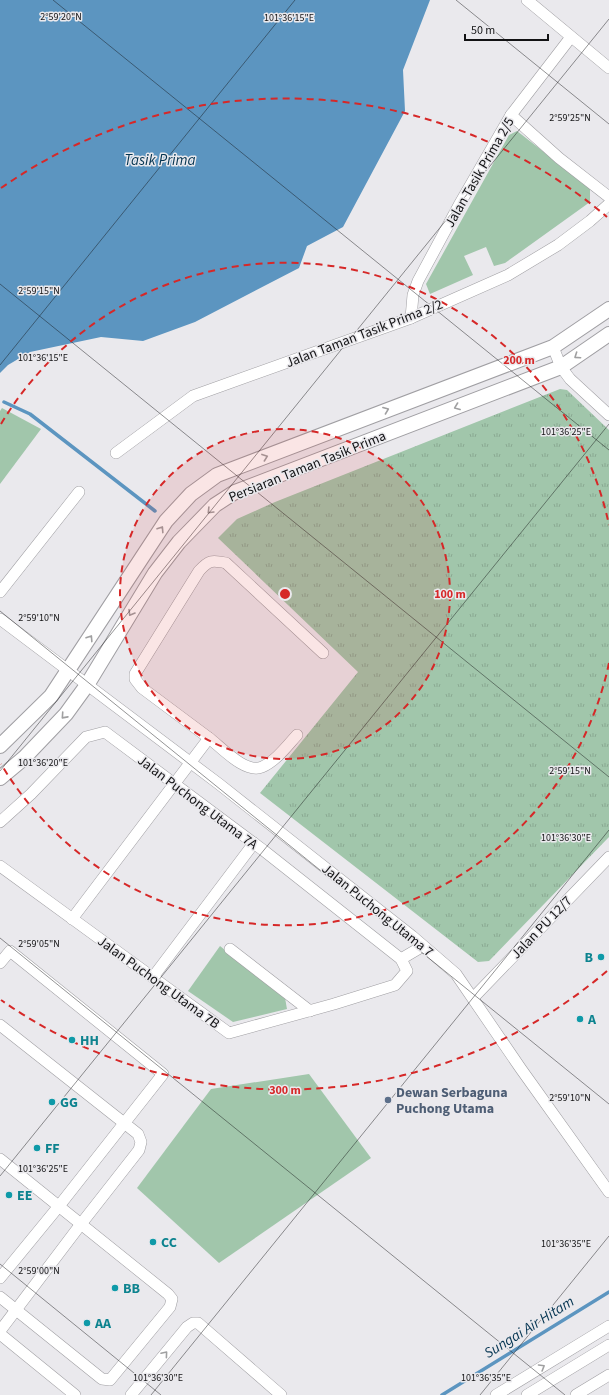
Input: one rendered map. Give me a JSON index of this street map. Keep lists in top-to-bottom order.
{
  "streets": {
    "main road": ["Persiaran Taman Tasik Prima"],
    "street": [
      "Jalan Tasik Prima 2/5",
      "Jalan Taman Tasik Prima 2/2",
      "Jalan Puchong Utama 7A",
      "Jalan Puchong Utama 7",
      "Jalan PU 12/7",
      "Jalan Puchong Utama 7B"
    ]
  },
  "crossings": [
    ["Jalan Tasik Prima 2/5", "Jalan Taman Tasik Prima 2/2"],
    ["Persiaran Taman Tasik Prima", "Jalan Puchong Utama 7"],
    ["Jalan Puchong Utama 7A", "Jalan Puchong Utama 7B"],
    ["Jalan Puchong Utama 7", "Jalan PU 12/7"]
  ],
  "water": ["Tasik Prima", "Sungai Air Hitam"],
  "places": [
    "B",
    "A",
    "HH",
    "Dewan Serbaguna Puchong Utama",
    "GG",
    "FF",
    "EE",
    "CC",
    "BB",
    "AA"
  ],
  "scale_bar": "50 m",
  "coordinates": [
    "2°59'20\"N",
    "101°36'15\"E",
    "2°59'25\"N",
    "2°59'15\"N",
    "101°36'25\"E",
    "2°59'10\"N",
    "101°36'20\"E",
    "101°36'30\"E",
    "2°59'05\"N",
    "101°36'35\"E",
    "2°59'00\"N"
  ],
  "rings": ["200 m", "100 m", "300 m"]
}
